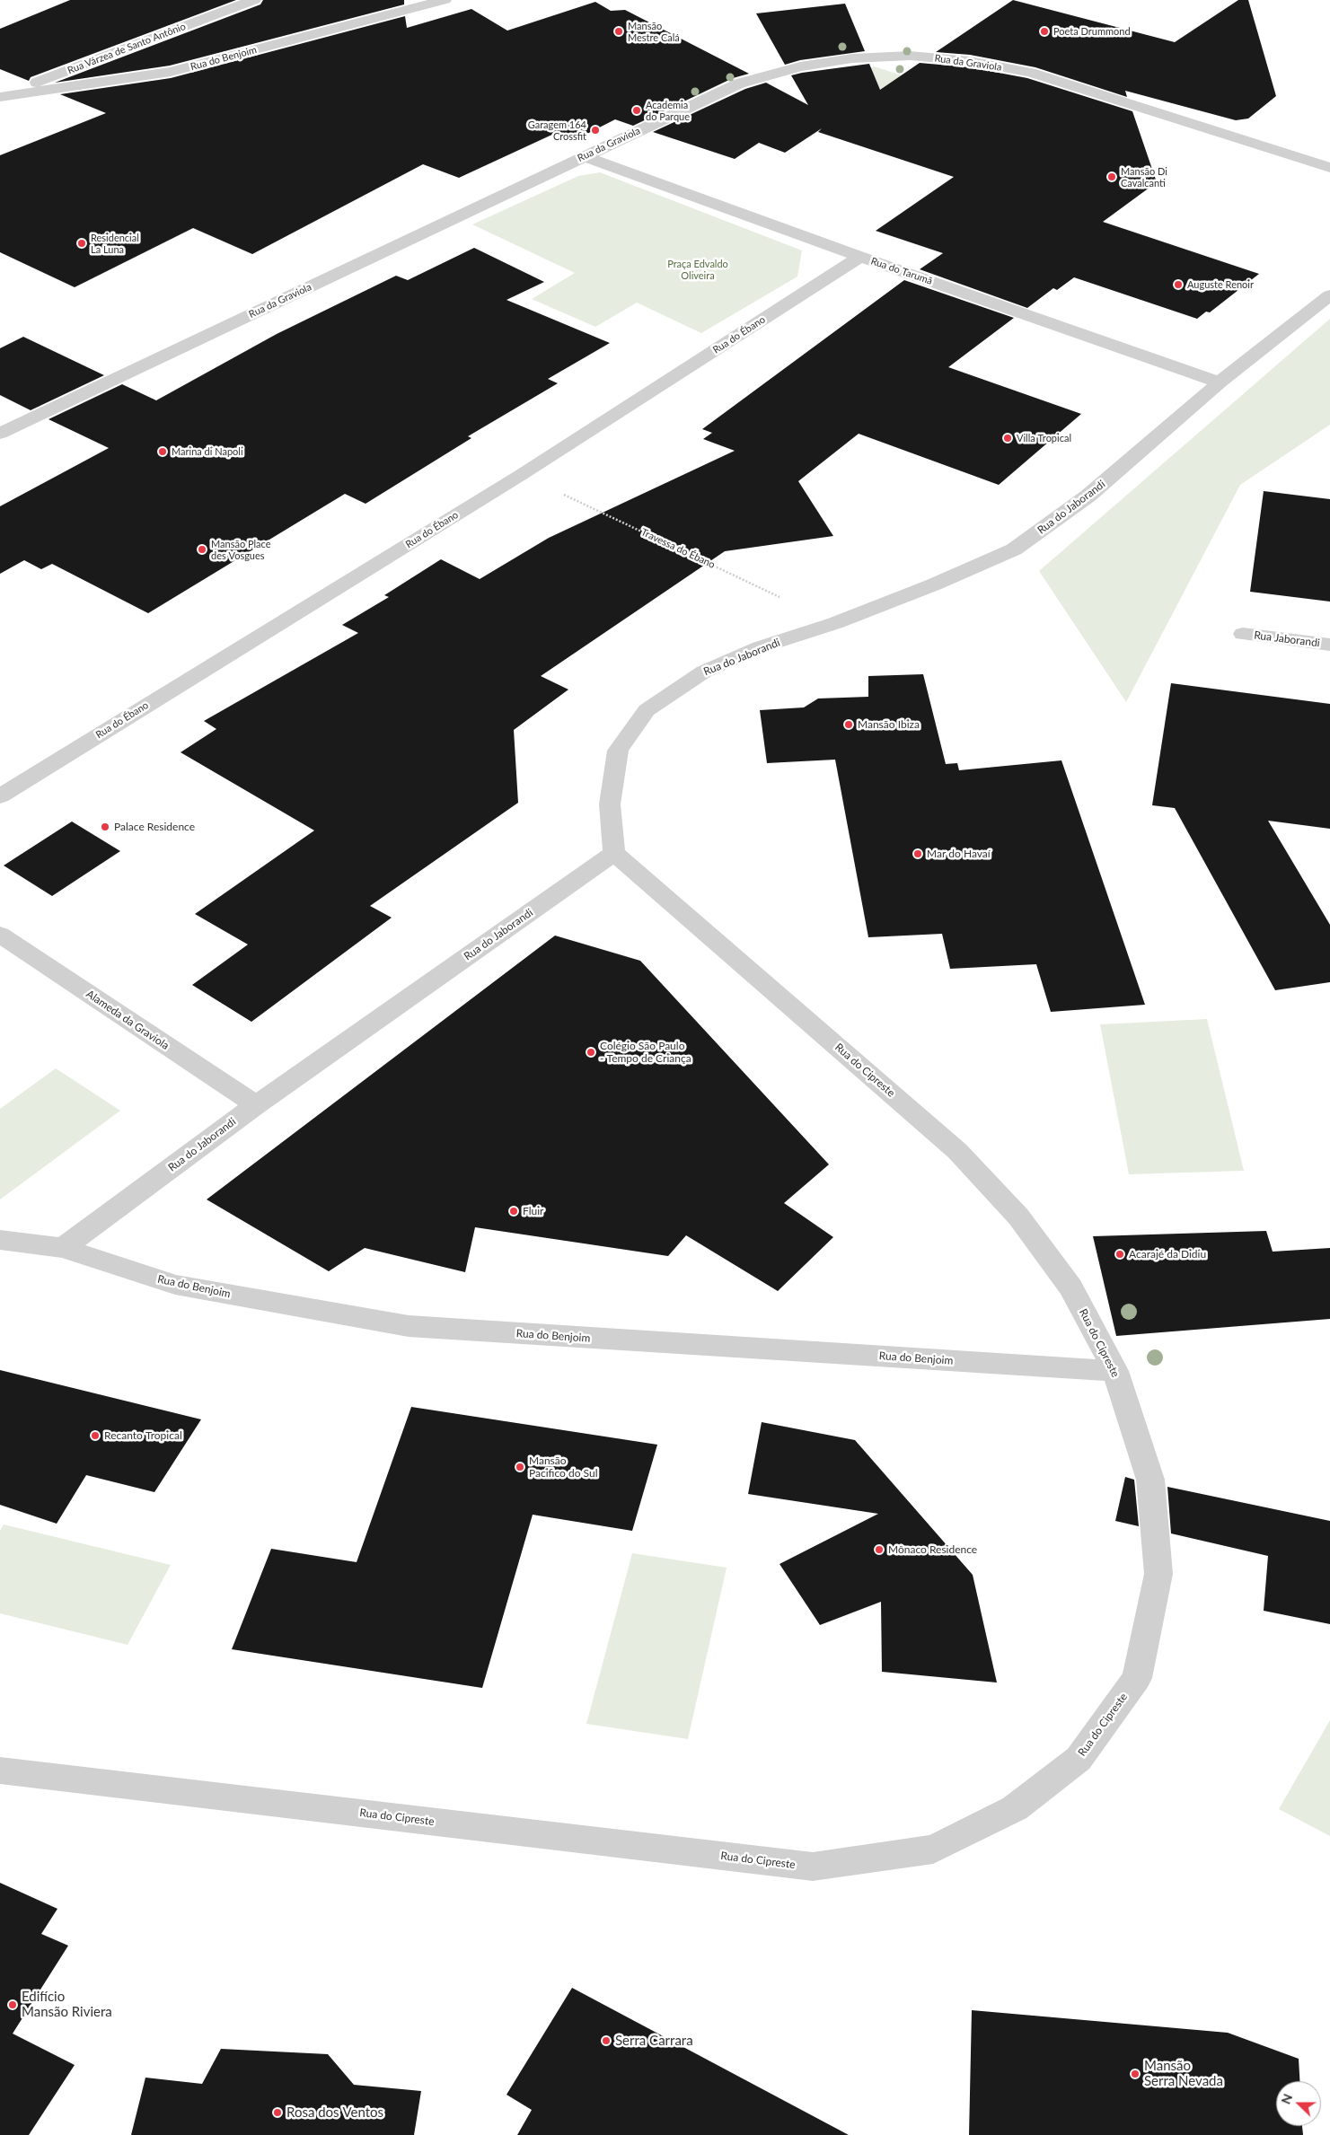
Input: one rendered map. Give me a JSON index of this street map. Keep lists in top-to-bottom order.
{
  "streets": {
    "street": [
      "Rua Várzea de Santo Antônio",
      "Rua do Benjoim",
      "Rua da Graviola",
      "Rua do Tarumã",
      "Rua do Ébano",
      "Rua do Jaborandi",
      "Rua Jaborandi",
      "Alameda da Graviola",
      "Rua do Cipreste"
    ],
    "path": ["Travessa do Ébano"]
  },
  "crossings": [
    ["Rua Várzea de Santo Antônio", "Rua do Benjoim"],
    ["Rua do Benjoim", "Rua do Jaborandi"],
    ["Rua do Benjoim", "Rua do Cipreste"],
    ["Rua da Graviola", "Rua do Tarumã"],
    ["Rua do Tarumã", "Rua do Ébano"],
    ["Rua do Tarumã", "Rua do Jaborandi"],
    ["Rua do Ébano", "Travessa do Ébano"],
    ["Rua do Jaborandi", "Travessa do Ébano"],
    ["Rua do Jaborandi", "Alameda da Graviola"],
    ["Rua do Jaborandi", "Rua do Cipreste"]
  ],
  "parks": ["Praça Edvaldo Oliveira"],
  "places": [
    "Mansão Mestre Calá",
    "Poeta Drummond",
    "Academia do Parque",
    "Garagem 164 Crossfit",
    "Mansão Di Cavalcanti",
    "Residencial La Luna",
    "Auguste Renoir",
    "Villa Tropical",
    "Marina di Napoli",
    "Mansão Place des Vosgues",
    "Mansão Ibiza",
    "Palace Residence",
    "Mar do Havaí",
    "Colégio São Paulo - Tempo de Criança",
    "Fluir",
    "Acarajé da Didiu",
    "Recanto Tropical",
    "Mansão Pacifico do Sul",
    "Mônaco Residence",
    "Edifício Mansão Riviera",
    "Serra Carrara",
    "Mansão Serra Nevada",
    "Rosa dos Ventos"
  ],
  "north": "left"
}
